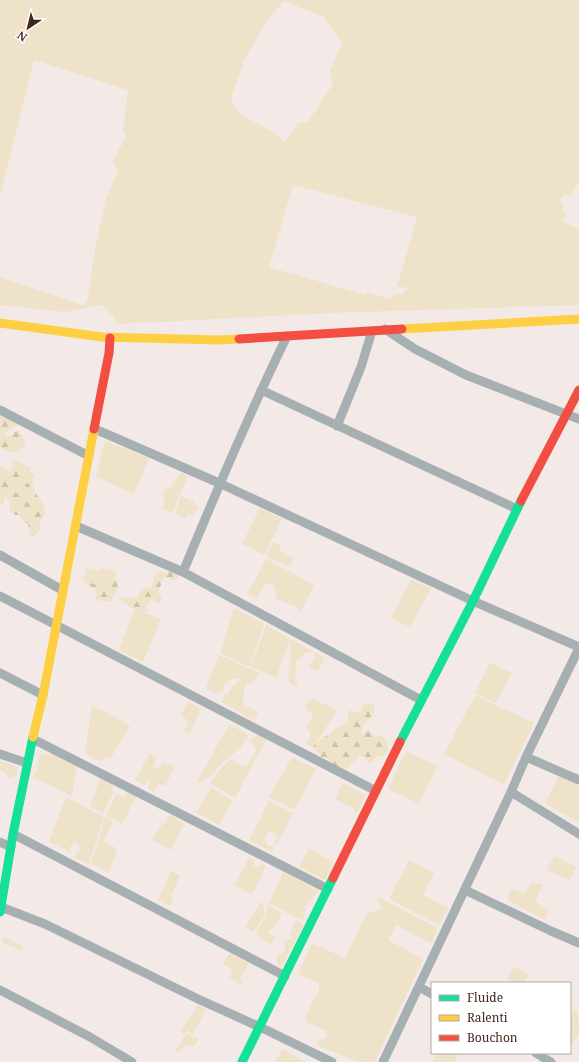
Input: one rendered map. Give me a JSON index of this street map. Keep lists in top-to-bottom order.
{
  "legend": ["Fluide", "Ralenti", "Bouchon"],
  "north": "bottom left"
}
